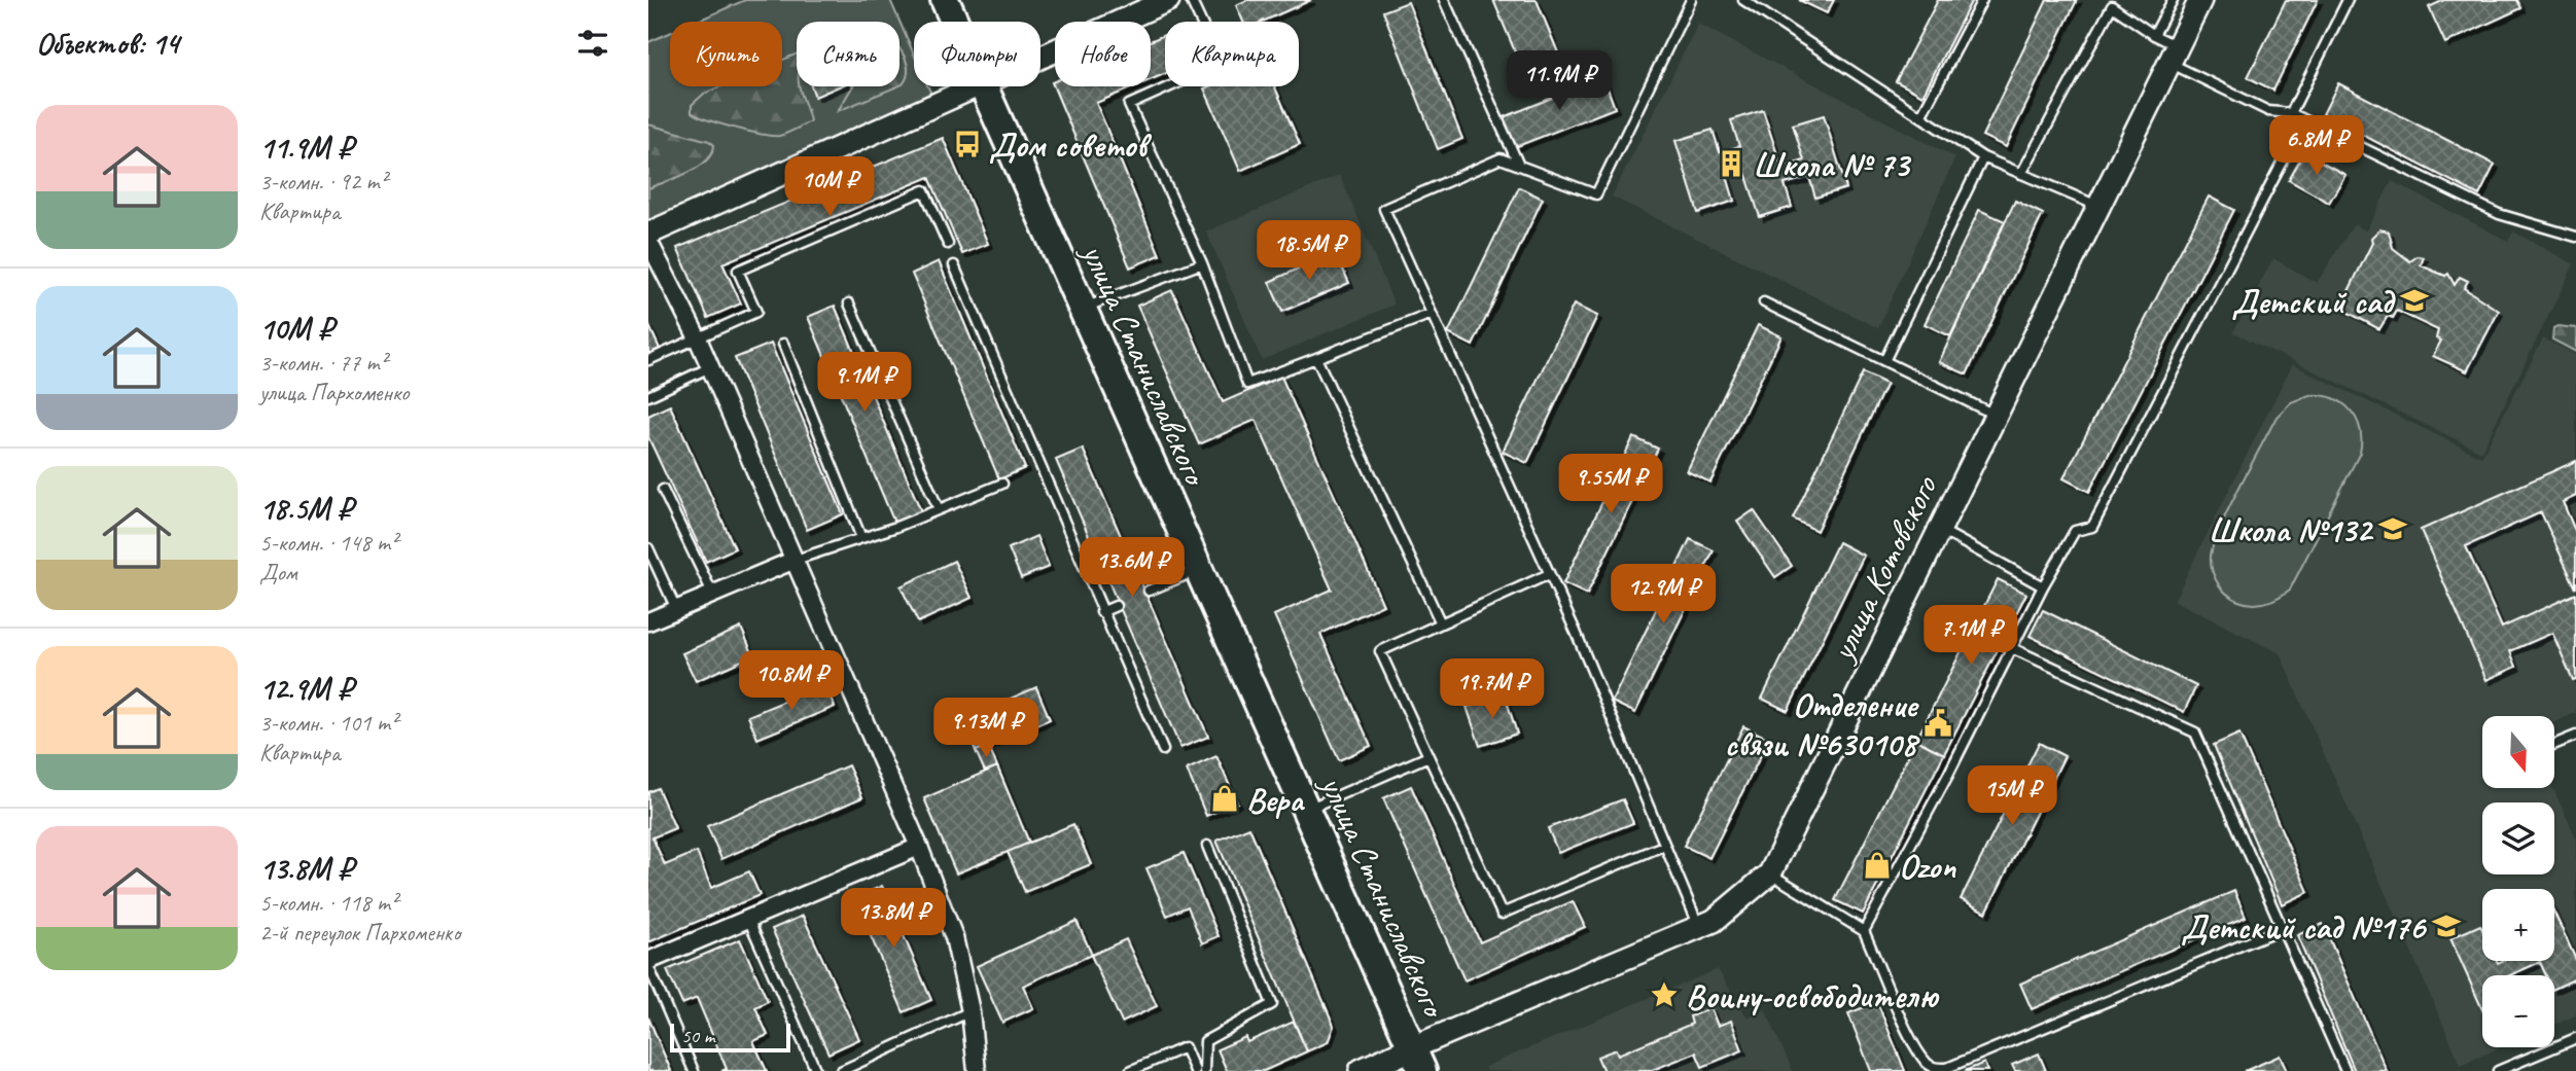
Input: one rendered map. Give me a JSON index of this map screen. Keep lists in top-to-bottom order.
{
  "streets": {
    "main road": ["улица Станиславского", "улица Котовского"]
  },
  "crossings": [
    ["улица Станиславского", "улица Котовского"]
  ],
  "places": {
    "bus stop": ["Дом советов"],
    "building": ["Школа № 73"],
    "school or university": ["Детский сад", "Школа №132", "Детский сад №176"],
    "public building": ["Отделение связи №630108"],
    "shop": ["Вера", "Ozon"],
    "place": ["Воину-освободителю"]
  },
  "scale_bar": "50 m",
  "north": "bottom",
  "page": {
    "heading": "Объектов: 14",
    "chip": [
      "Купить",
      "Снять",
      "Фильтры",
      "Новое",
      "Квартира"
    ],
    "price": [
      "11.9M ₽",
      "6.8M ₽",
      "10M ₽",
      "18.5M ₽",
      "9.1M ₽",
      "9.55M ₽",
      "13.6M ₽",
      "12.9M ₽",
      "7.1M ₽",
      "10.8M ₽",
      "19.7M ₽",
      "9.13M ₽",
      "15M ₽",
      "13.8M ₽"
    ],
    "list": [
      {
        "name": "11.9M ₽",
        "note": "3-комн. · 92 m² · Квартира"
      },
      {
        "name": "10M ₽",
        "note": "3-комн. · 77 m² · улица Пархоменко"
      },
      {
        "name": "18.5M ₽",
        "note": "5-комн. · 148 m² · Дом"
      },
      {
        "name": "12.9M ₽",
        "note": "3-комн. · 101 m² · Квартира"
      },
      {
        "name": "13.8M ₽",
        "note": "5-комн. · 118 m² · 2-й переулок Пархоменко"
      }
    ],
    "map_buttons": ["+", "−"],
    "scale": "50 m"
  }
}
